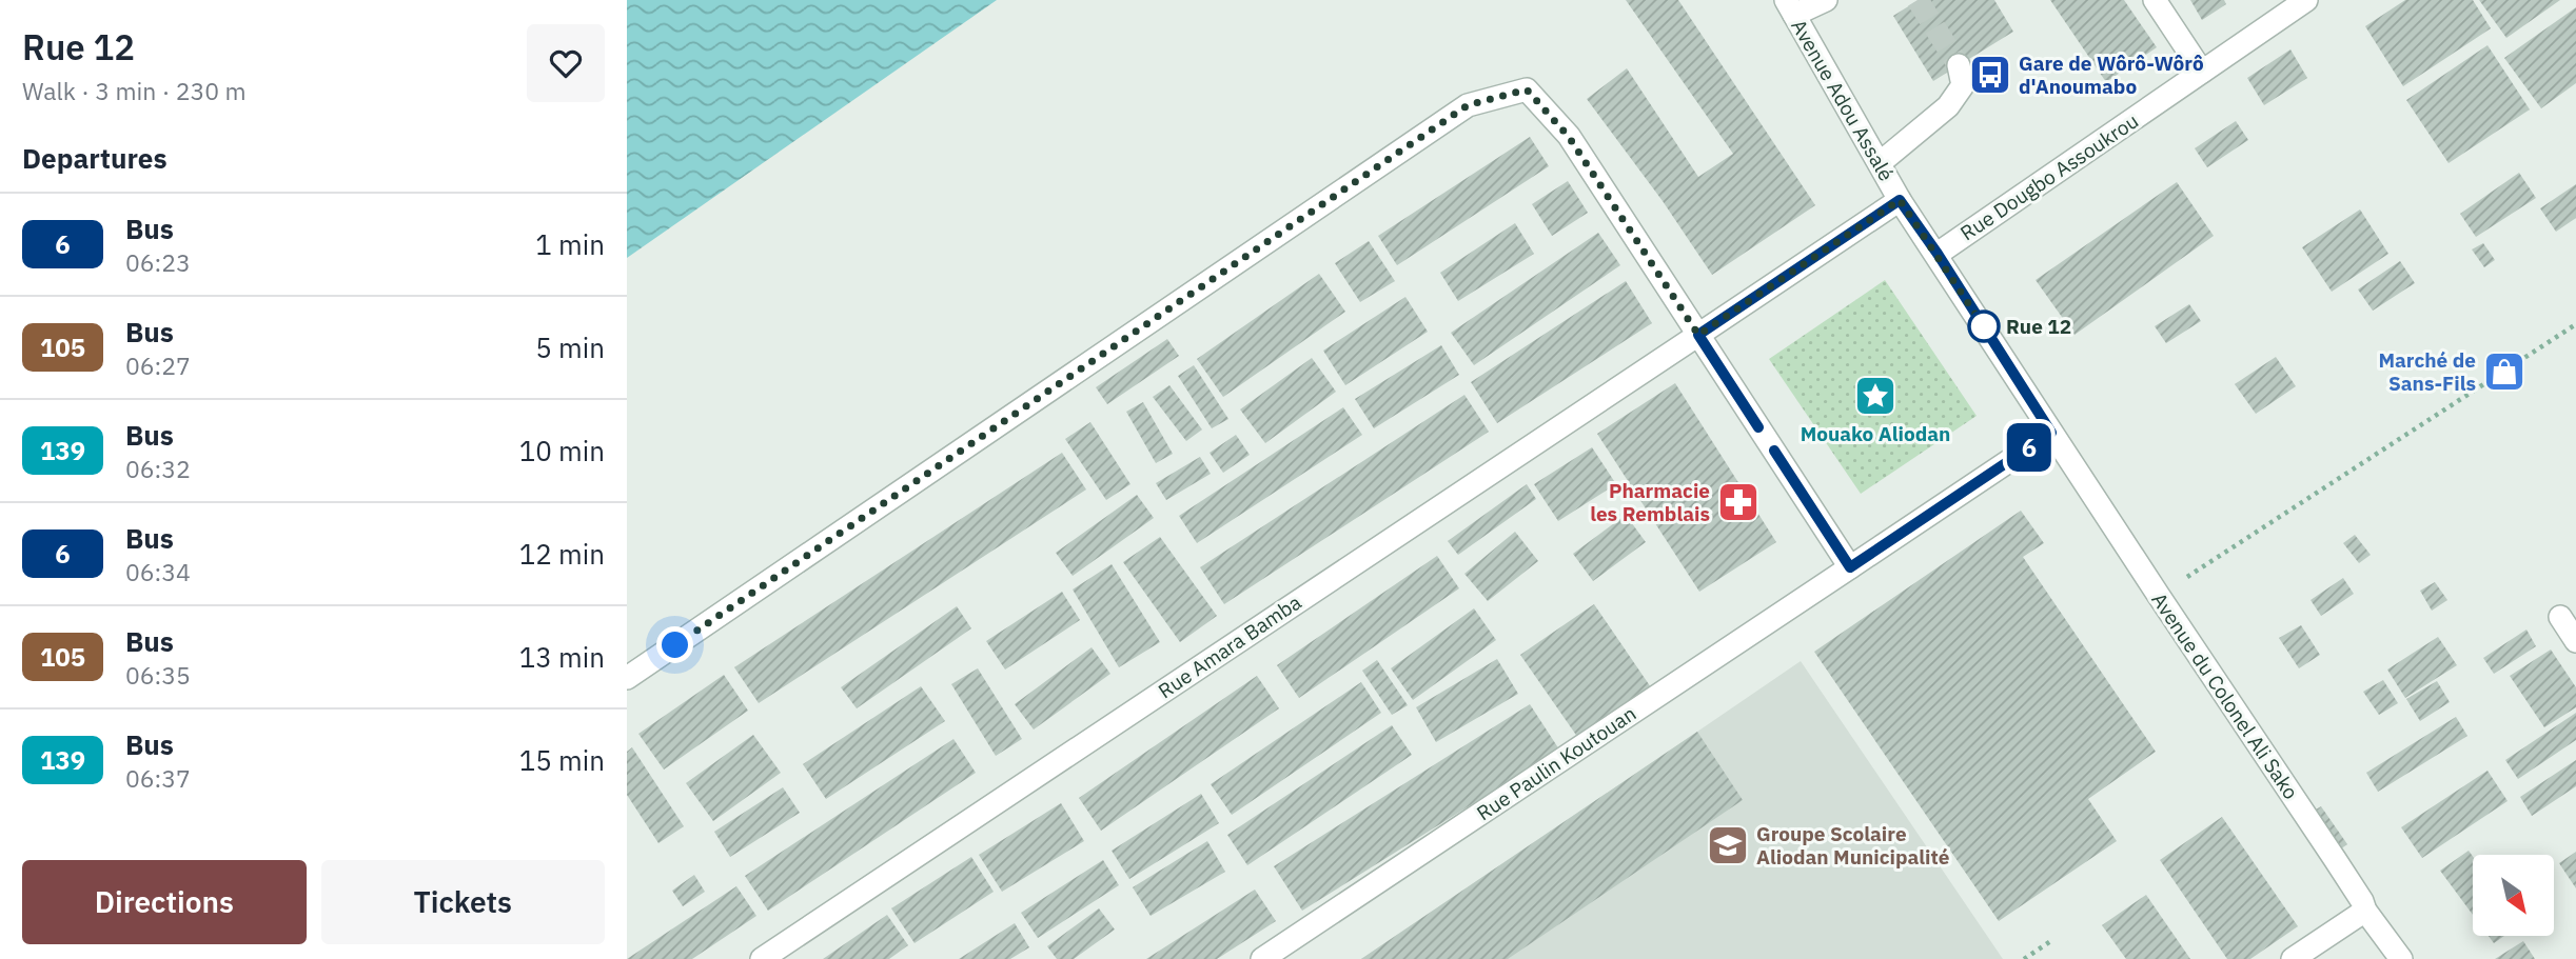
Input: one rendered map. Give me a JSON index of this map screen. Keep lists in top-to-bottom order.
{
  "streets": {
    "street": [
      "Avenue Adou Assalé",
      "Rue Dougbo Assoukrou",
      "Rue Amara Bamba",
      "Avenue du Colonel Ali Sako",
      "Rue Paulin Koutouan"
    ]
  },
  "crossings": [
    ["Avenue Adou Assalé", "Rue Dougbo Assoukrou"],
    ["Avenue Adou Assalé", "Rue Amara Bamba"],
    ["Avenue Adou Assalé", "Avenue du Colonel Ali Sako"],
    ["Rue Dougbo Assoukrou", "Avenue du Colonel Ali Sako"],
    ["Avenue du Colonel Ali Sako", "Rue Paulin Koutouan"]
  ],
  "places": {
    "bus stop": ["Gare de Wôrô-Wôrô d'Anoumabo"],
    "other": ["Rue 12"],
    "shop": ["Marché de Sans-Fils"],
    "place": ["Mouako Aliodan"],
    "pharmacy": ["Pharmacie les Remblais"],
    "school or university": ["Groupe Scolaire Aliodan Municipalité"]
  },
  "lines": ["bus line 6"],
  "north": "bottom right",
  "page": {
    "heading": [
      ["Rue 12", "Walk · 3 min · 230 m"],
      "Departures"
    ],
    "on_map": "6",
    "list": [
      {
        "mark": "6",
        "name": "Bus",
        "note": "06:23",
        "value": "1 min"
      },
      {
        "mark": "105",
        "name": "Bus",
        "note": "06:27",
        "value": "5 min"
      },
      {
        "mark": "139",
        "name": "Bus",
        "note": "06:32",
        "value": "10 min"
      },
      {
        "mark": "6",
        "name": "Bus",
        "note": "06:34",
        "value": "12 min"
      },
      {
        "mark": "105",
        "name": "Bus",
        "note": "06:35",
        "value": "13 min"
      },
      {
        "mark": "139",
        "name": "Bus",
        "note": "06:37",
        "value": "15 min"
      }
    ],
    "buttons": ["Directions", "Tickets"]
  }
}
